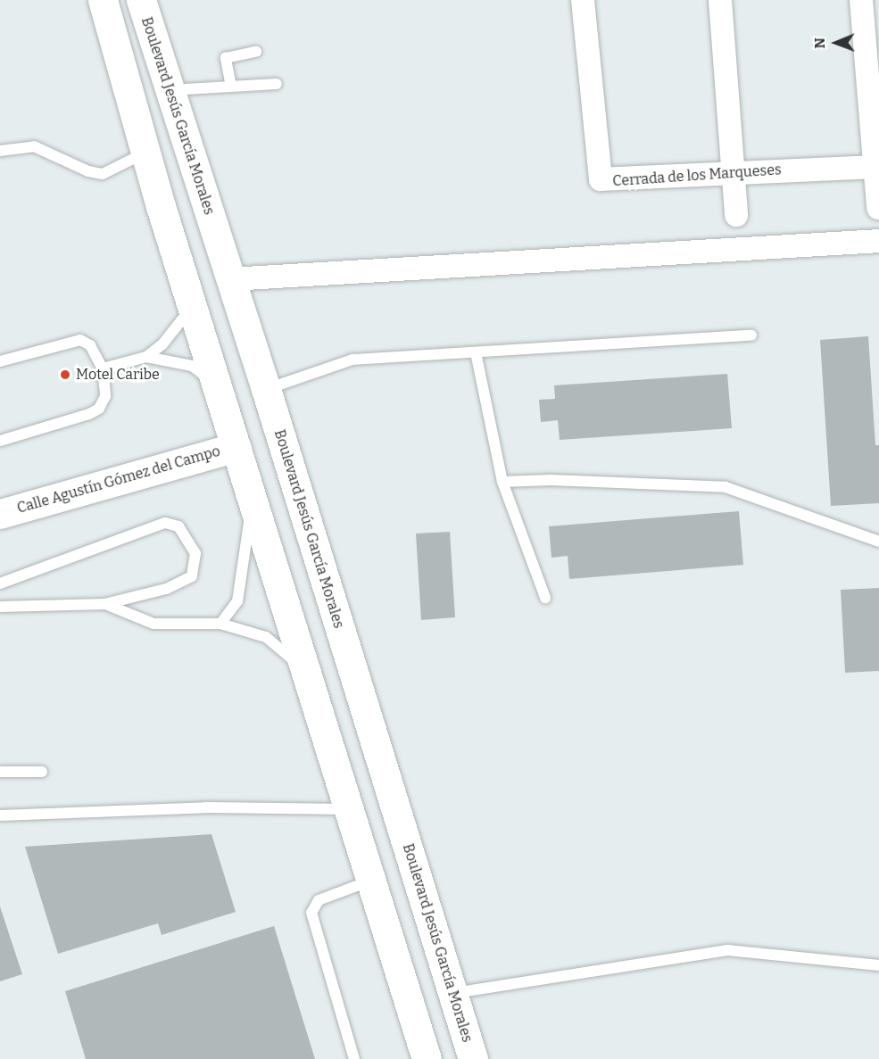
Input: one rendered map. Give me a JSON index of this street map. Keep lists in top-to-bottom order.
{
  "streets": {
    "main road": ["Boulevard Jesús García Morales", "Calle Agustín Gómez del Campo"],
    "street": ["Cerrada de los Marqueses"]
  },
  "places": ["Motel Caribe"],
  "north": "left"
}
